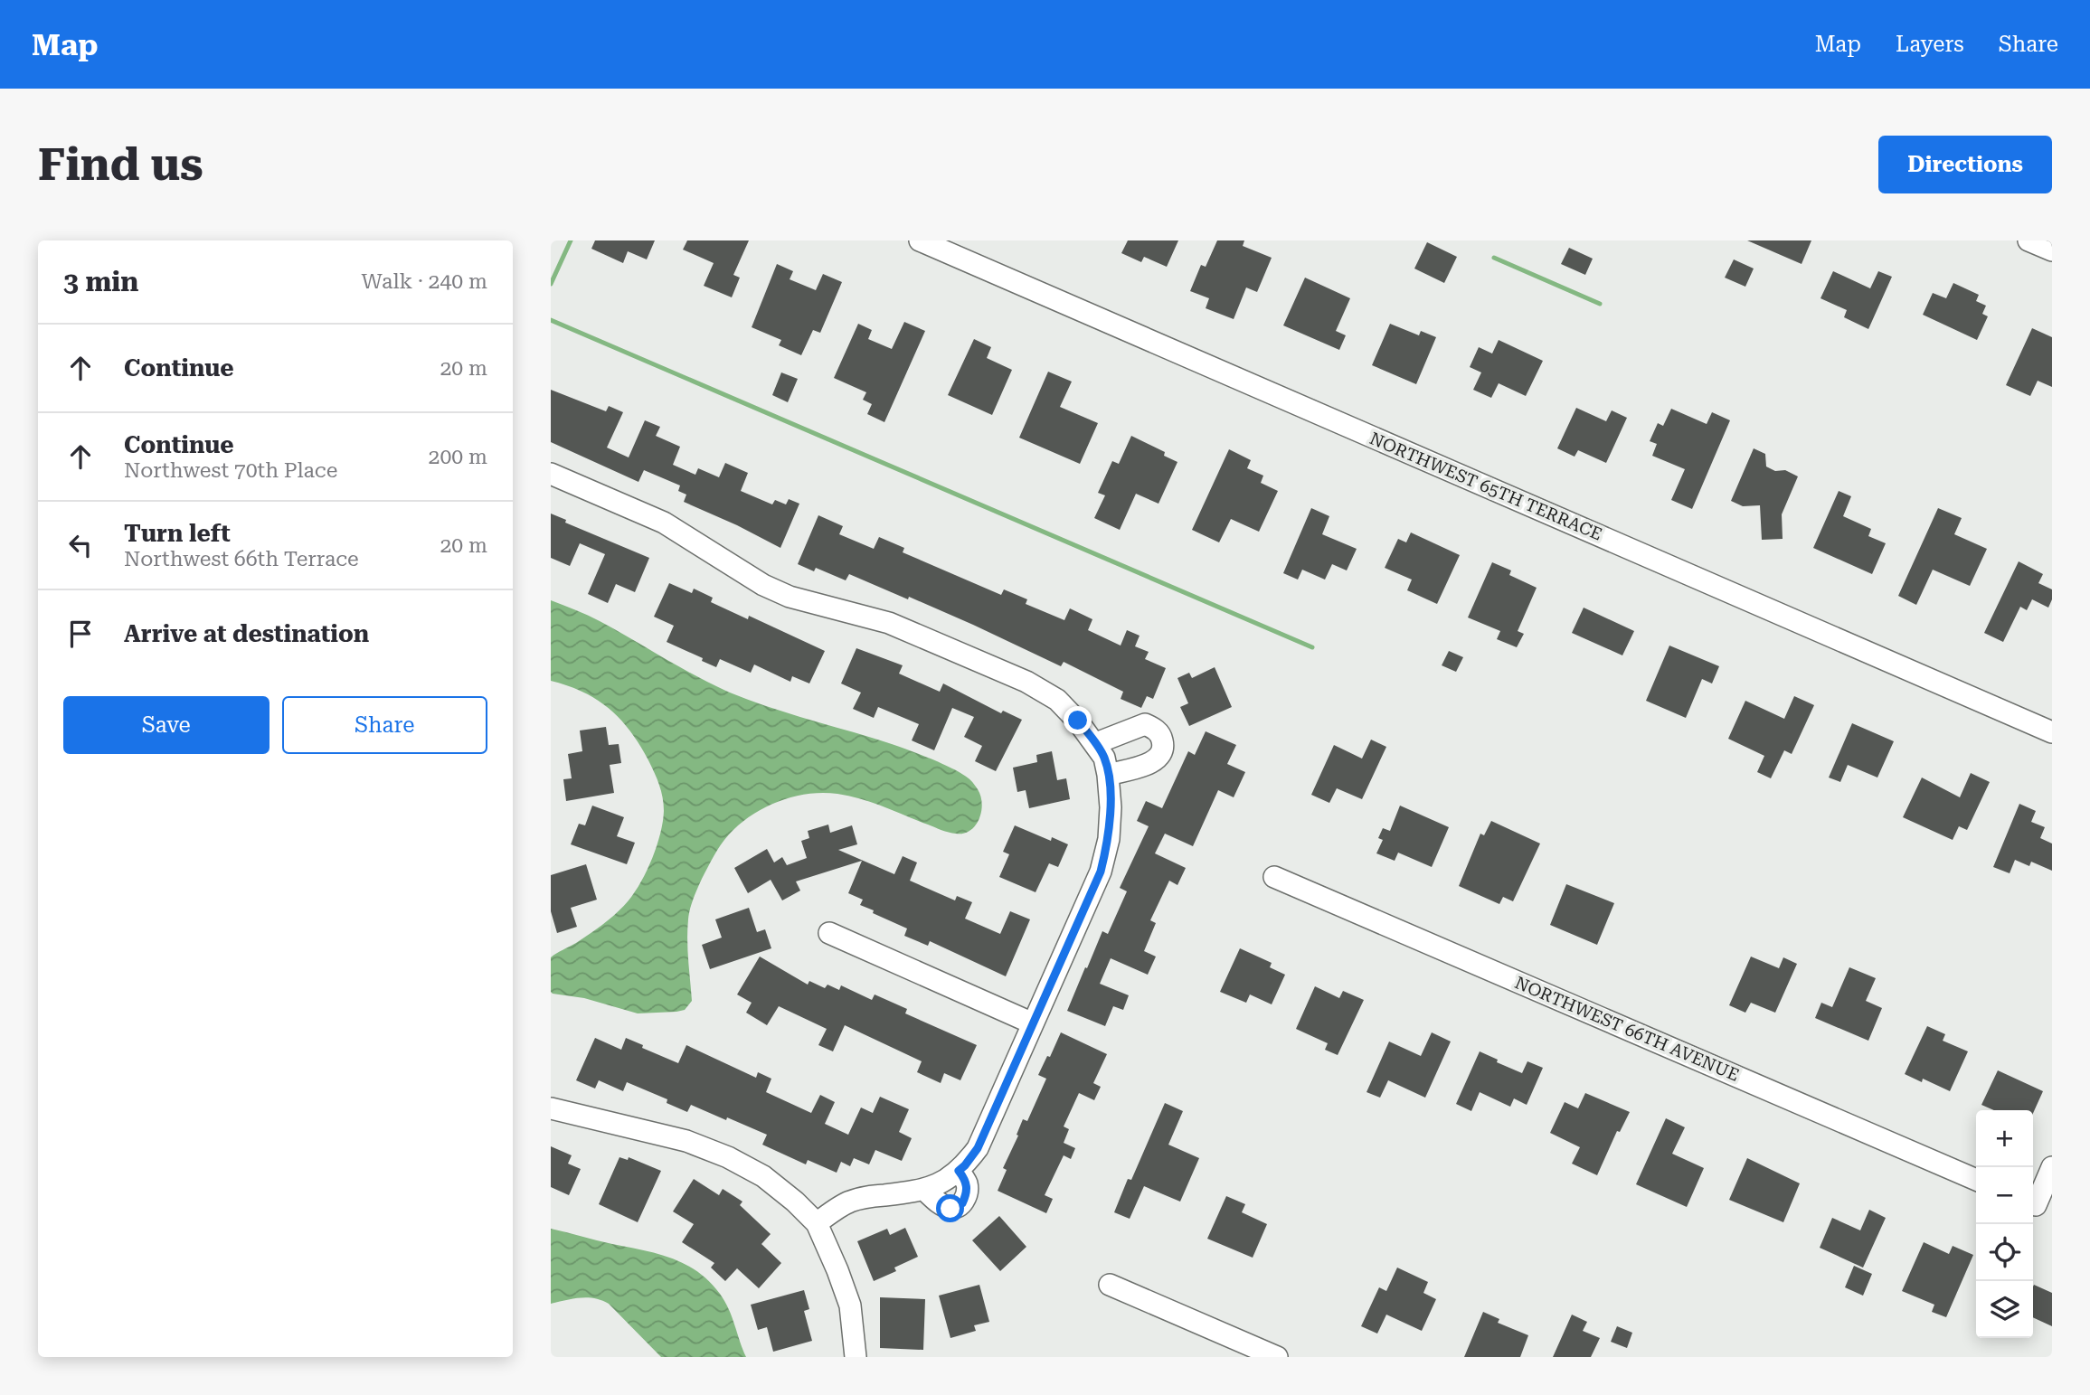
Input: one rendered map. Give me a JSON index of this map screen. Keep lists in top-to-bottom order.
{
  "streets": {
    "street": ["NORTHWEST 65TH TERRACE", "NORTHWEST 66TH AVENUE"]
  },
  "page": {
    "header": "Map",
    "nav": ["Map", "Layers", "Share"],
    "buttons": [
      "Directions",
      ["Save", "Share"]
    ],
    "title": "Find us",
    "heading": ["3 min", "Walk · 240 m"],
    "list": [
      ["Continue", "20 m"],
      ["Continue", "Northwest 70th Place", "200 m"],
      ["Turn left", "Northwest 66th Terrace", "20 m"],
      "Arrive at destination"
    ],
    "map_buttons": ["+", "−"]
  }
}
